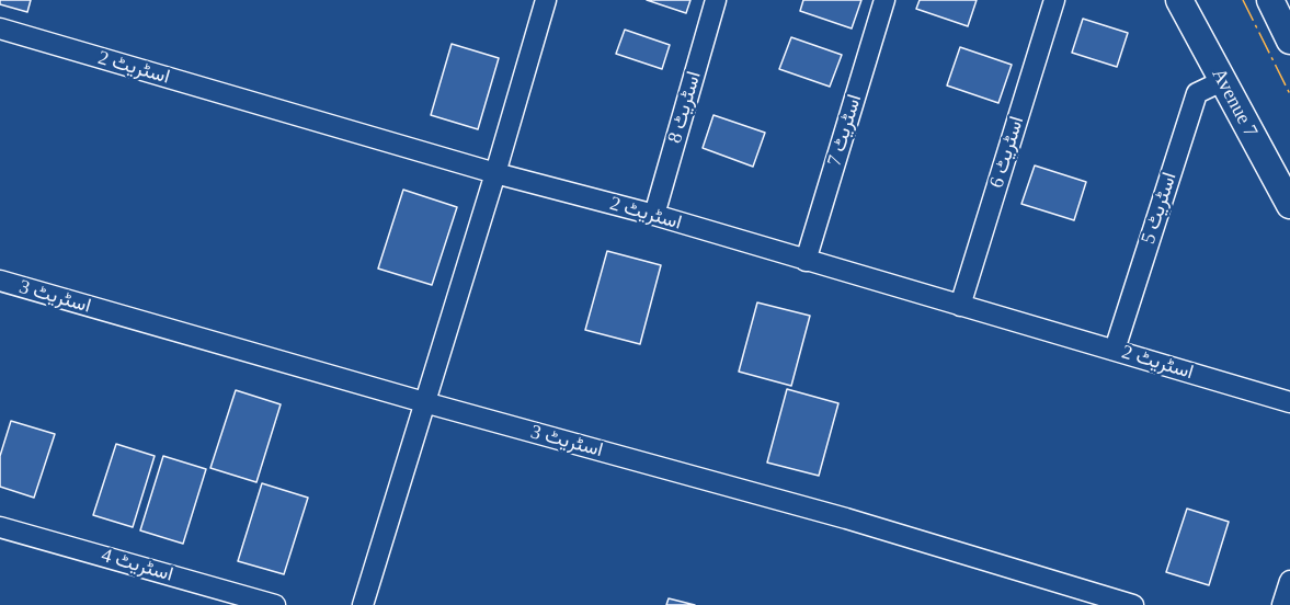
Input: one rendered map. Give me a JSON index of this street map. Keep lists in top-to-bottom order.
{
  "streets": {
    "street": [
      "اسٹریٹ 2",
      "Avenue 7",
      "اسٹریٹ 8",
      "اسٹریٹ 7",
      "اسٹریٹ 6",
      "اسٹریٹ 5",
      "اسٹریٹ 3",
      "اسٹریٹ 4"
    ]
  },
  "crossings": [
    ["اسٹریٹ 2", "اسٹریٹ 8"],
    ["اسٹریٹ 2", "اسٹریٹ 7"],
    ["اسٹریٹ 2", "اسٹریٹ 6"],
    ["اسٹریٹ 2", "اسٹریٹ 5"],
    ["Avenue 7", "اسٹریٹ 5"]
  ]
}
